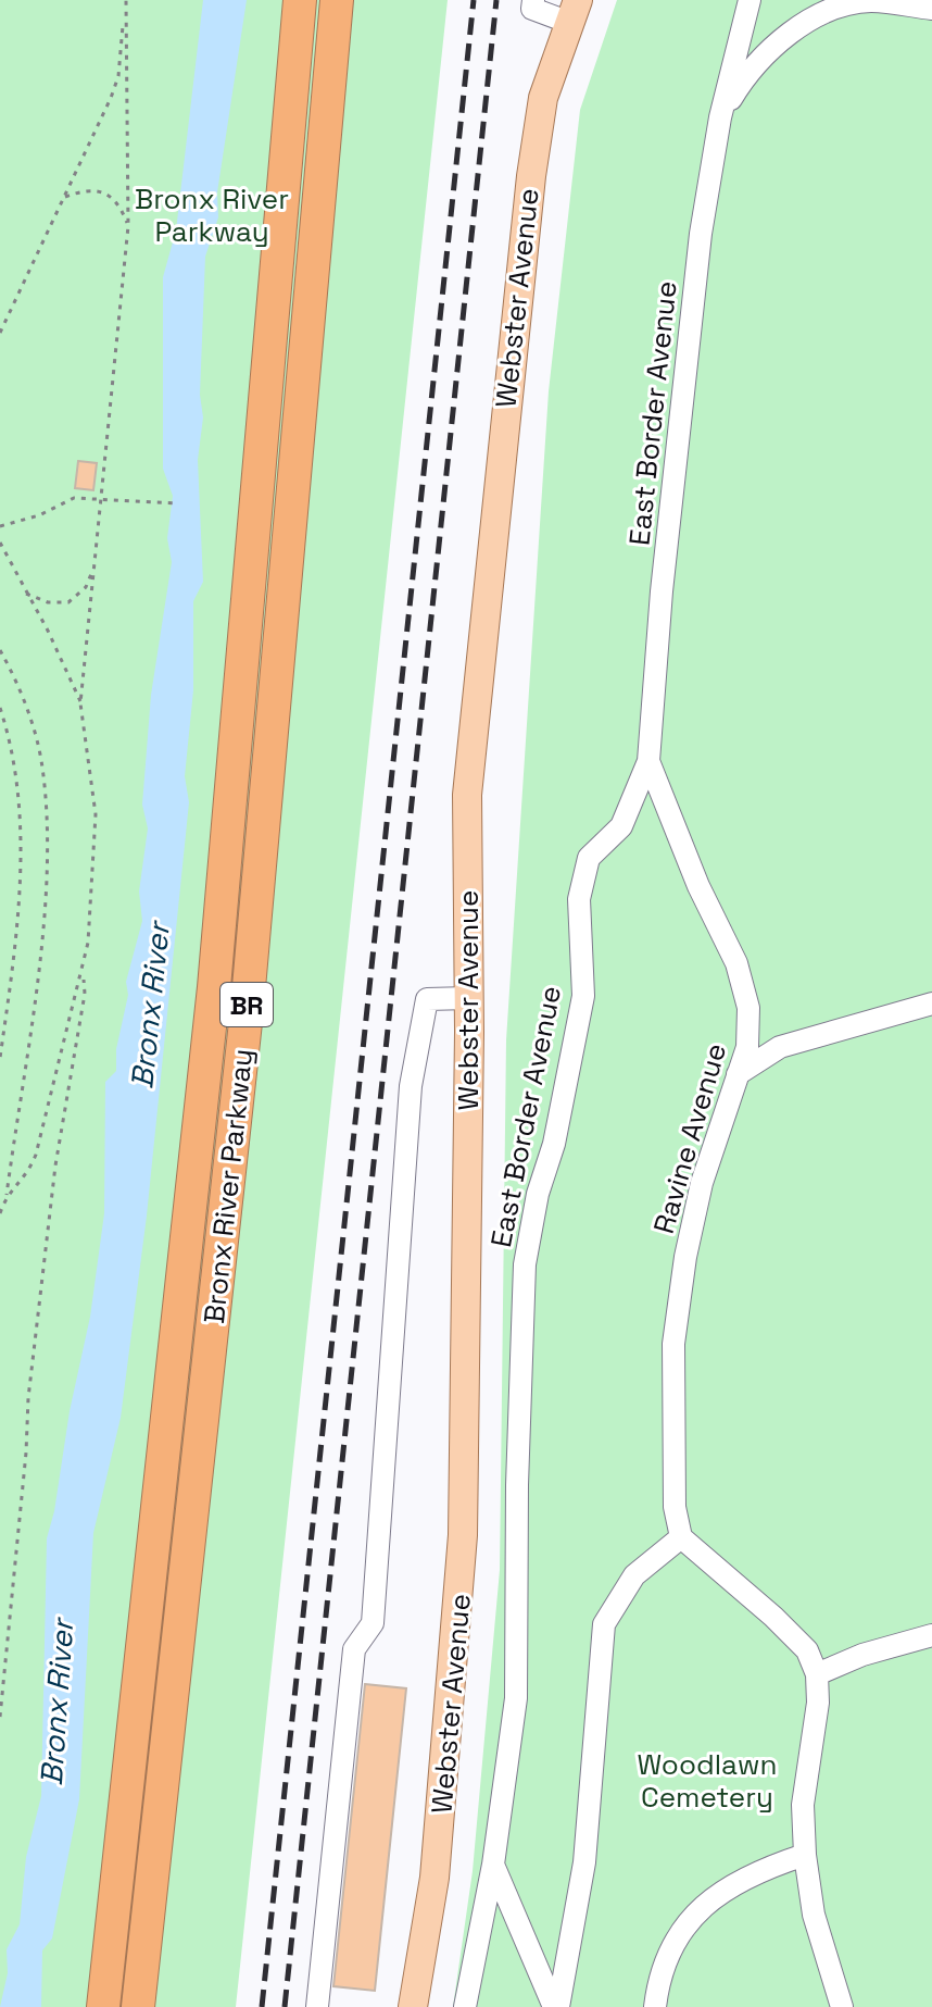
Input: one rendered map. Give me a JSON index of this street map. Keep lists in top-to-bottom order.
{
  "streets": {
    "highway": ["BR", "Bronx River Parkway"],
    "main road": ["Webster Avenue"],
    "lane": ["East Border Avenue", "Ravine Avenue"]
  },
  "crossings": [
    ["East Border Avenue", "Ravine Avenue"]
  ],
  "water": ["Bronx River"],
  "parks": ["Bronx River Parkway", "Woodlawn Cemetery"]
}
